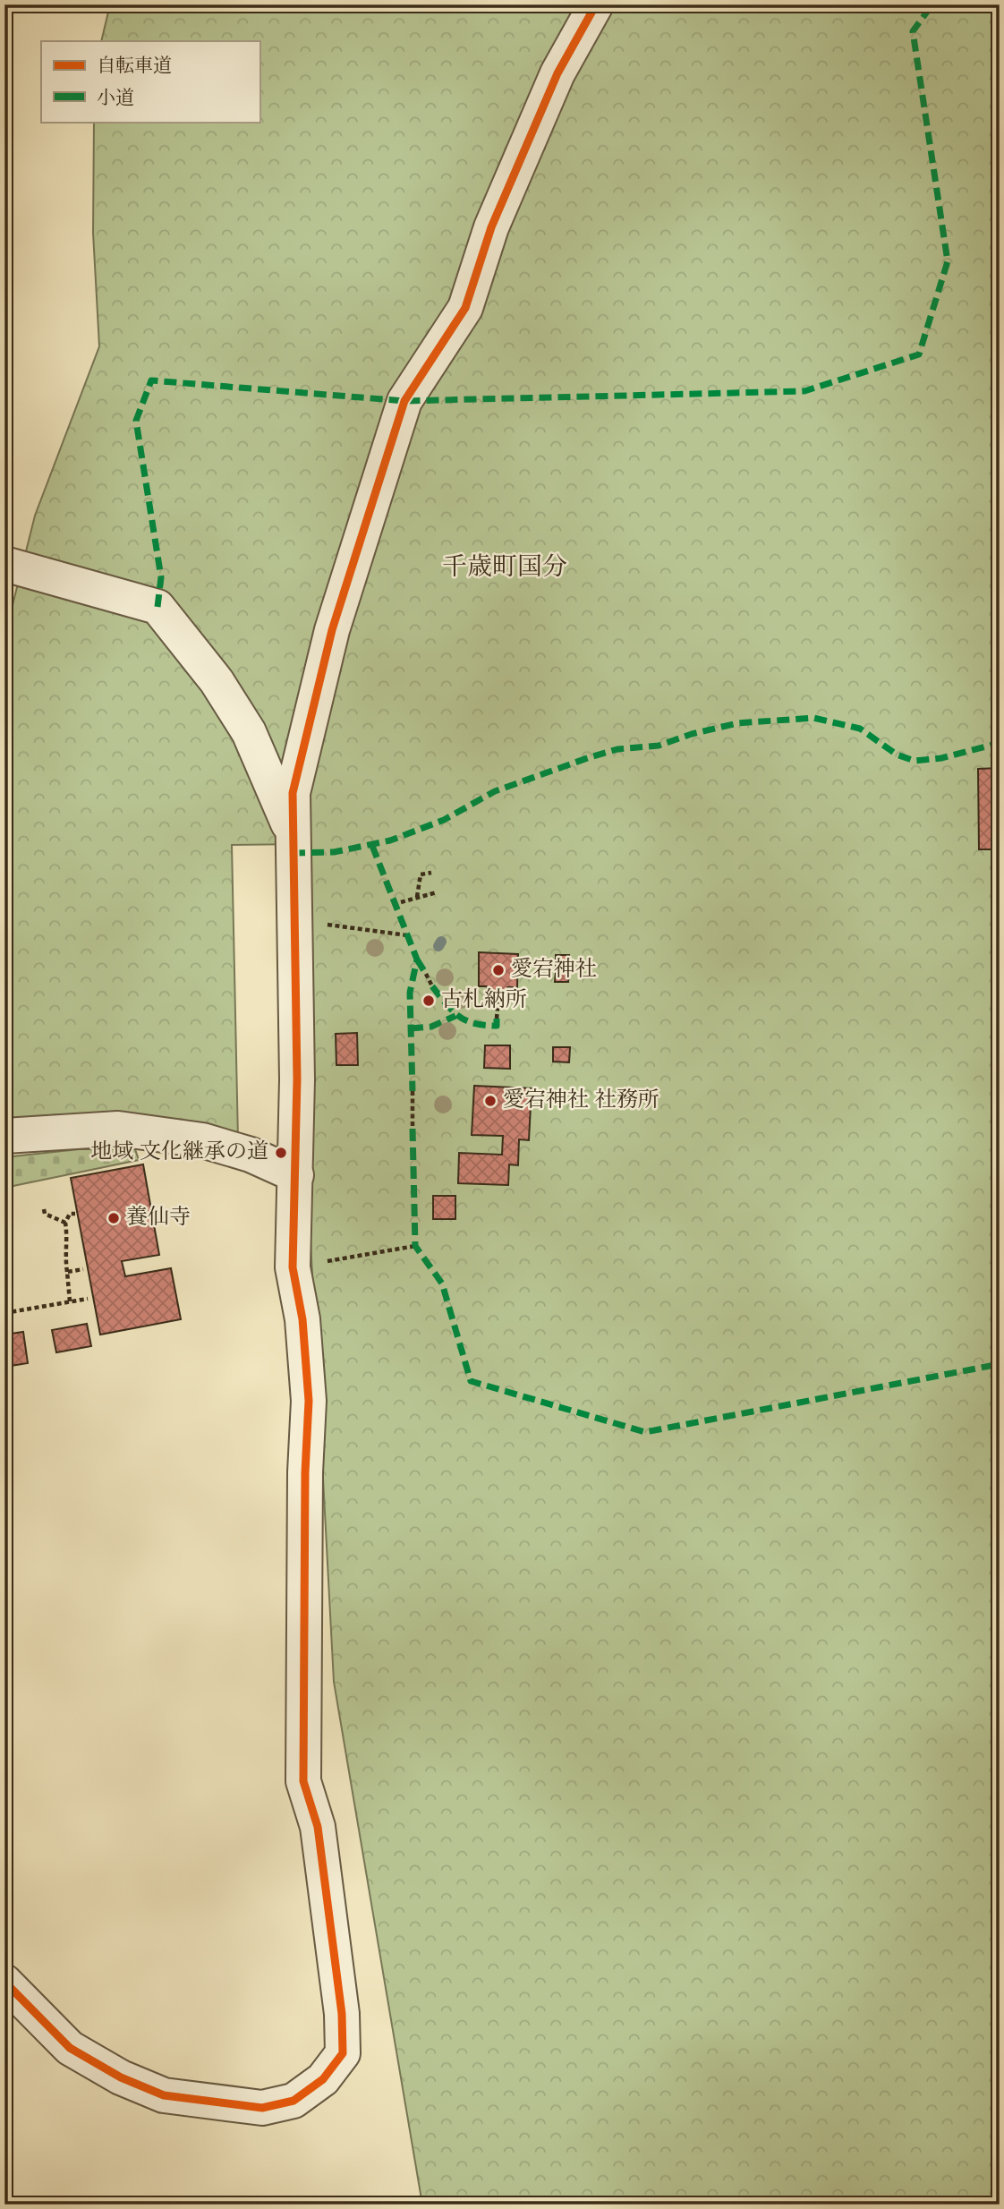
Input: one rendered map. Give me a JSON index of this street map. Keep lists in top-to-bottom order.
{
  "districts": ["千歳町国分"],
  "places": [
    "愛宕神社",
    "古札納所",
    "愛宕神社 社務所",
    "地域 文化継承の道",
    "養仙寺"
  ],
  "legend": ["自転車道", "小道"]
}
